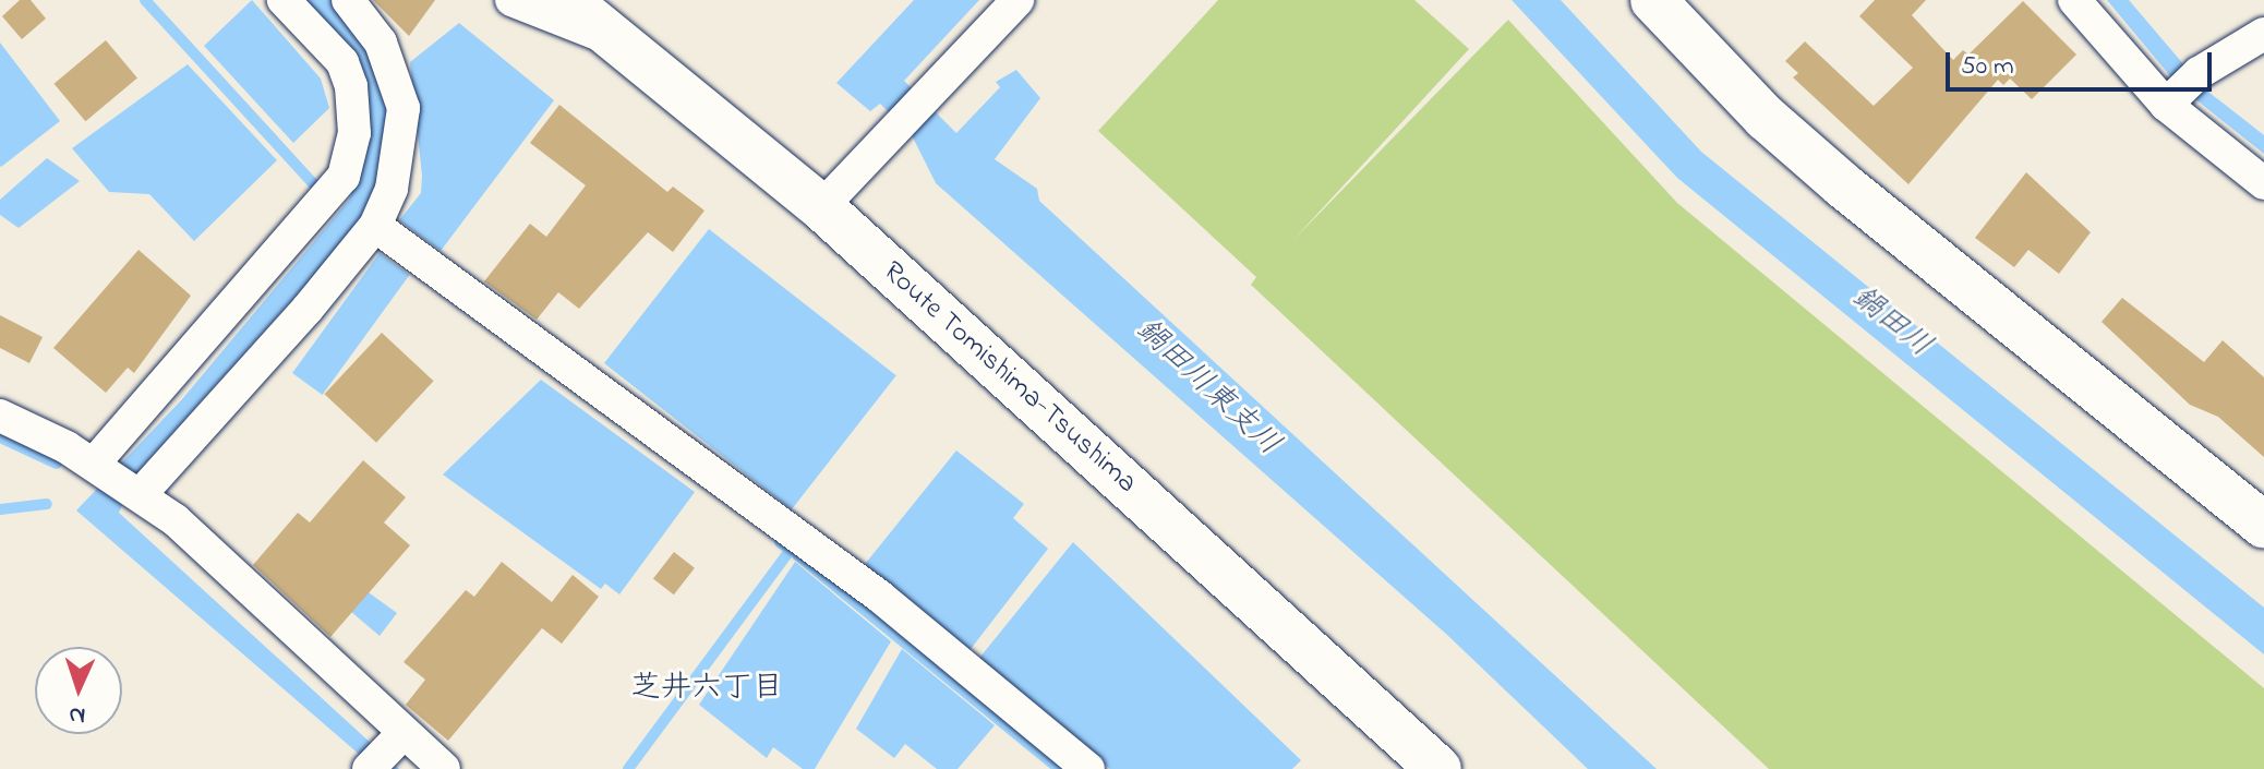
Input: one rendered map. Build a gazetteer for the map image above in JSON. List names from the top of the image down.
{
  "streets": {
    "main road": ["Route Tomishima-Tsushima"]
  },
  "districts": ["芝井六丁目"],
  "water": ["鍋田川", "鍋田川東支川"],
  "scale_bar": "50 m",
  "north": "bottom"
}
